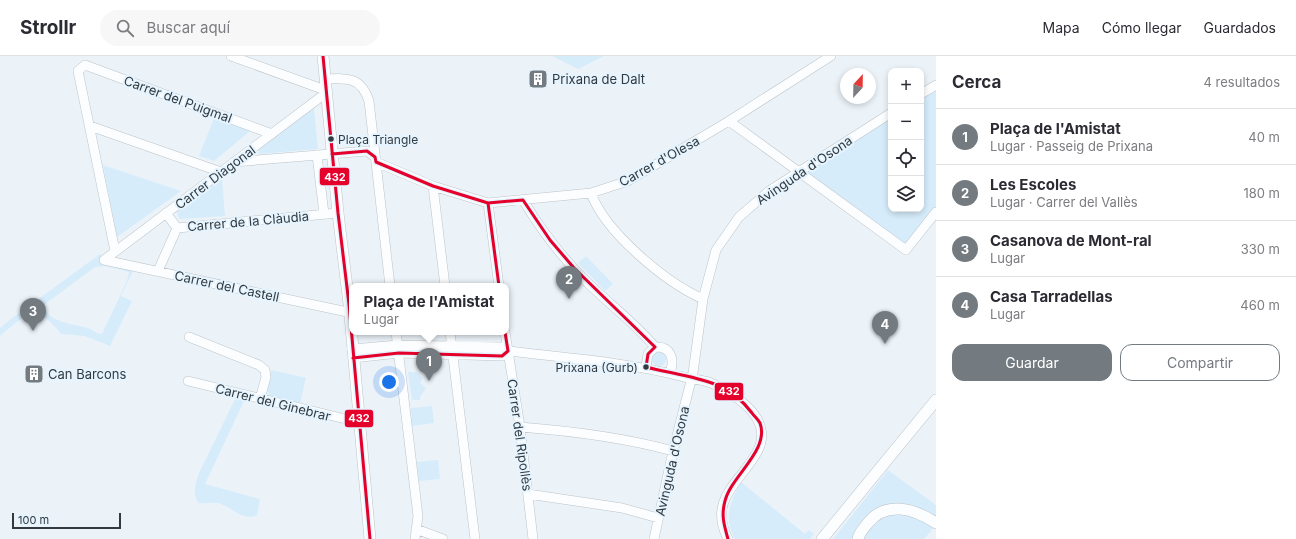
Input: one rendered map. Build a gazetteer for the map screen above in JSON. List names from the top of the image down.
{
  "streets": {
    "street": [
      "Carrer del Puigmal",
      "Carrer d'Olesa",
      "Avinguda d'Osona",
      "Carrer Diagonal",
      "Carrer de la Clàudia",
      "Carrer del Castell",
      "Carrer del Ginebrar",
      "Carrer del Ripollès"
    ]
  },
  "crossings": [
    ["Carrer del Puigmal", "Carrer Diagonal"],
    ["Carrer d'Olesa", "Carrer Diagonal"],
    ["Carrer Diagonal", "Carrer de la Clàudia"],
    ["Carrer Diagonal", "Carrer del Castell"]
  ],
  "places": {
    "building": ["Prixana de Dalt", "Can Barcons"],
    "other": ["Plaça Triangle", "Prixana (Gurb)"]
  },
  "lines": ["transit line 432"],
  "scale_bar": "100 m",
  "north": "top",
  "page": {
    "header": "Strollr",
    "search": "Buscar aquí",
    "nav": ["Mapa", "Cómo llegar", "Guardados"],
    "heading": ["Cerca", "4 resultados"],
    "map_buttons": ["+", "−"],
    "list": [
      {
        "mark": "1",
        "name": "Plaça de l'Amistat",
        "note": "Lugar · Passeig de Prixana",
        "value": "40 m"
      },
      {
        "mark": "2",
        "name": "Les Escoles",
        "note": "Lugar · Carrer del Vallès",
        "value": "180 m"
      },
      {
        "mark": "3",
        "name": "Casanova de Mont-ral",
        "note": "Lugar",
        "value": "330 m"
      },
      {
        "mark": "4",
        "name": "Casa Tarradellas",
        "note": "Lugar",
        "value": "460 m"
      }
    ],
    "pins": [
      "2",
      "3",
      "4",
      "1"
    ],
    "popup": ["Plaça de l'Amistat", "Lugar"],
    "buttons": ["Guardar", "Compartir"],
    "scale": "100 m"
  }
}
